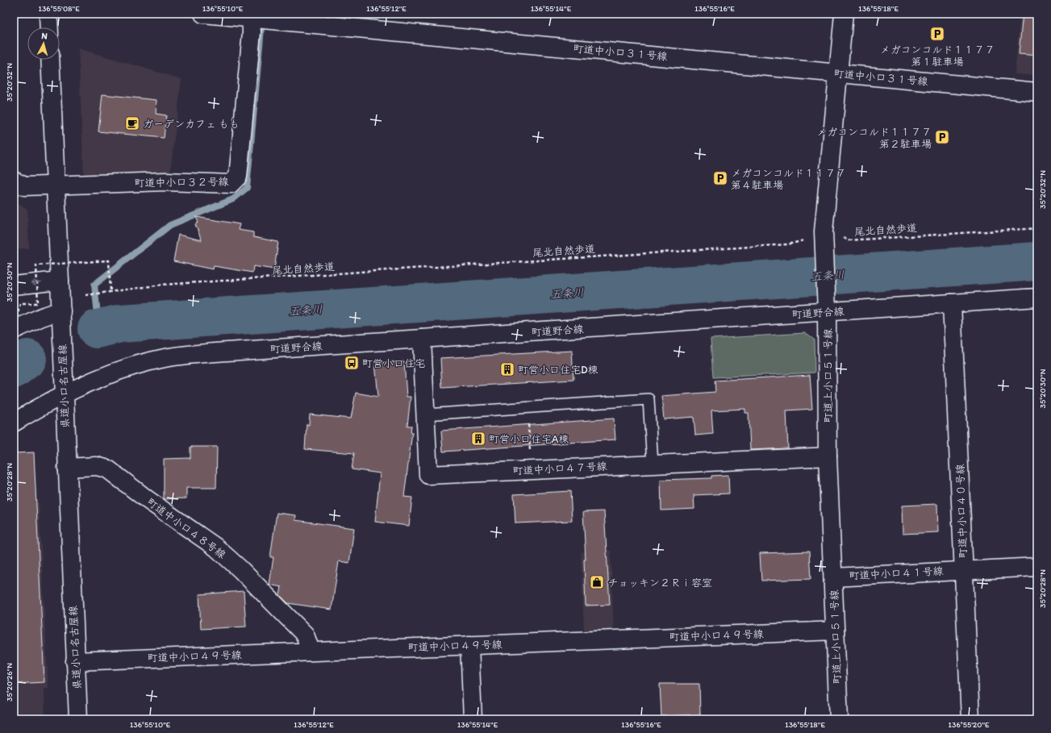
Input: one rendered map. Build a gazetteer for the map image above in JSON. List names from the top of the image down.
{
  "streets": {
    "street": [
      "町道中小口３１号線",
      "町道中小口３２号線",
      "町道野合線",
      "町道上小口５１号線",
      "県道小口名古屋線",
      "町道中小口４７号線",
      "町道中小口４０号線",
      "町道中小口４８号線",
      "町道中小口４１号線",
      "町道中小口４９号線"
    ],
    "path": ["尾北自然歩道"]
  },
  "crossings": [
    ["町道中小口３１号線", "町道中小口３２号線"],
    ["町道中小口３１号線", "町道上小口５１号線"],
    ["町道中小口３２号線", "県道小口名古屋線"],
    ["尾北自然歩道", "町道上小口５１号線"],
    ["町道野合線", "町道上小口５１号線"],
    ["町道野合線", "県道小口名古屋線"],
    ["町道野合線", "町道中小口４７号線"],
    ["町道野合線", "町道中小口４０号線"],
    ["町道上小口５１号線", "町道中小口４７号線"],
    ["町道上小口５１号線", "町道中小口４１号線"],
    ["町道上小口５１号線", "町道中小口４９号線"],
    ["県道小口名古屋線", "町道中小口４８号線"],
    ["県道小口名古屋線", "町道中小口４９号線"],
    ["町道中小口４０号線", "町道中小口４１号線"],
    ["町道中小口４８号線", "町道中小口４９号線"]
  ],
  "water": ["五条川"],
  "places": {
    "parking": ["メガコンコルド１１７７ 第１駐車場", "メガコンコルド１１７７ 第２駐車場", "メガコンコルド１１７７ 第４駐車場"],
    "cafe": ["ガーデンカフェ もも"],
    "bus stop": ["町営小口住宅"],
    "building": ["町営小口住宅D棟", "町営小口住宅A棟"],
    "shop": ["チョッキン２Ｒｉ容室"]
  },
  "north": "top",
  "coordinates": [
    "136°55'08\"E",
    "136°55'10\"E",
    "136°55'12\"E",
    "136°55'14\"E",
    "136°55'16\"E",
    "136°55'18\"E",
    "35°20'32\"N",
    "35°20'30\"N",
    "35°20'28\"N",
    "35°20'26\"N",
    "136°55'20\"E"
  ]
}
